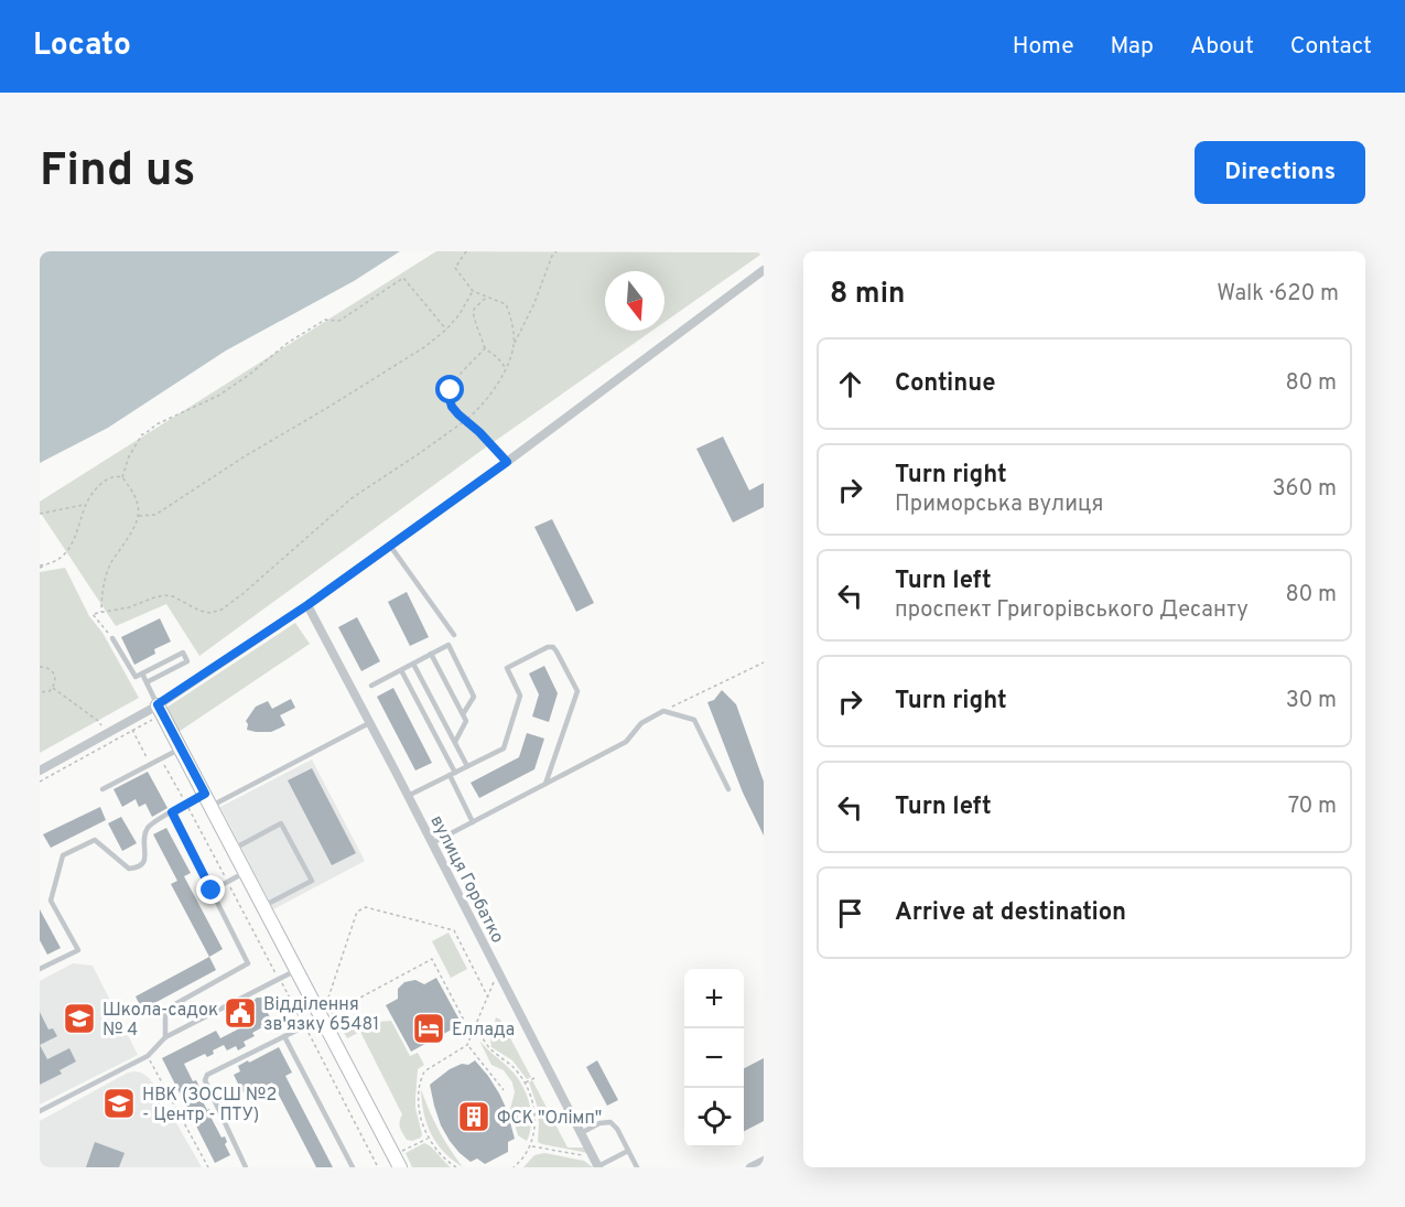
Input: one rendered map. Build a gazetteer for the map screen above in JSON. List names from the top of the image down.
{
  "streets": {
    "street": ["вулиця Горбатко"]
  },
  "places": {
    "public building": ["Відділення зв'язку 65481"],
    "school or university": ["Школа-садок № 4", "НВК (ЗОСШ №2 - Центр - ПТУ)"],
    "hotel": ["Еллада"],
    "building": ["ФСК \"Олімп\""]
  },
  "north": "bottom",
  "page": {
    "header": "Locato",
    "nav": [
      "Home",
      "Map",
      "About",
      "Contact"
    ],
    "buttons": "Directions",
    "title": "Find us",
    "heading": ["8 min", "Walk · 620 m"],
    "list": [
      ["Continue", "80 m"],
      ["Turn right", "Приморська вулиця", "360 m"],
      ["Turn left", "проспект Григорівського Десанту", "80 m"],
      ["Turn right", "30 m"],
      ["Turn left", "70 m"],
      "Arrive at destination"
    ],
    "map_buttons": ["+", "−"]
  }
}
